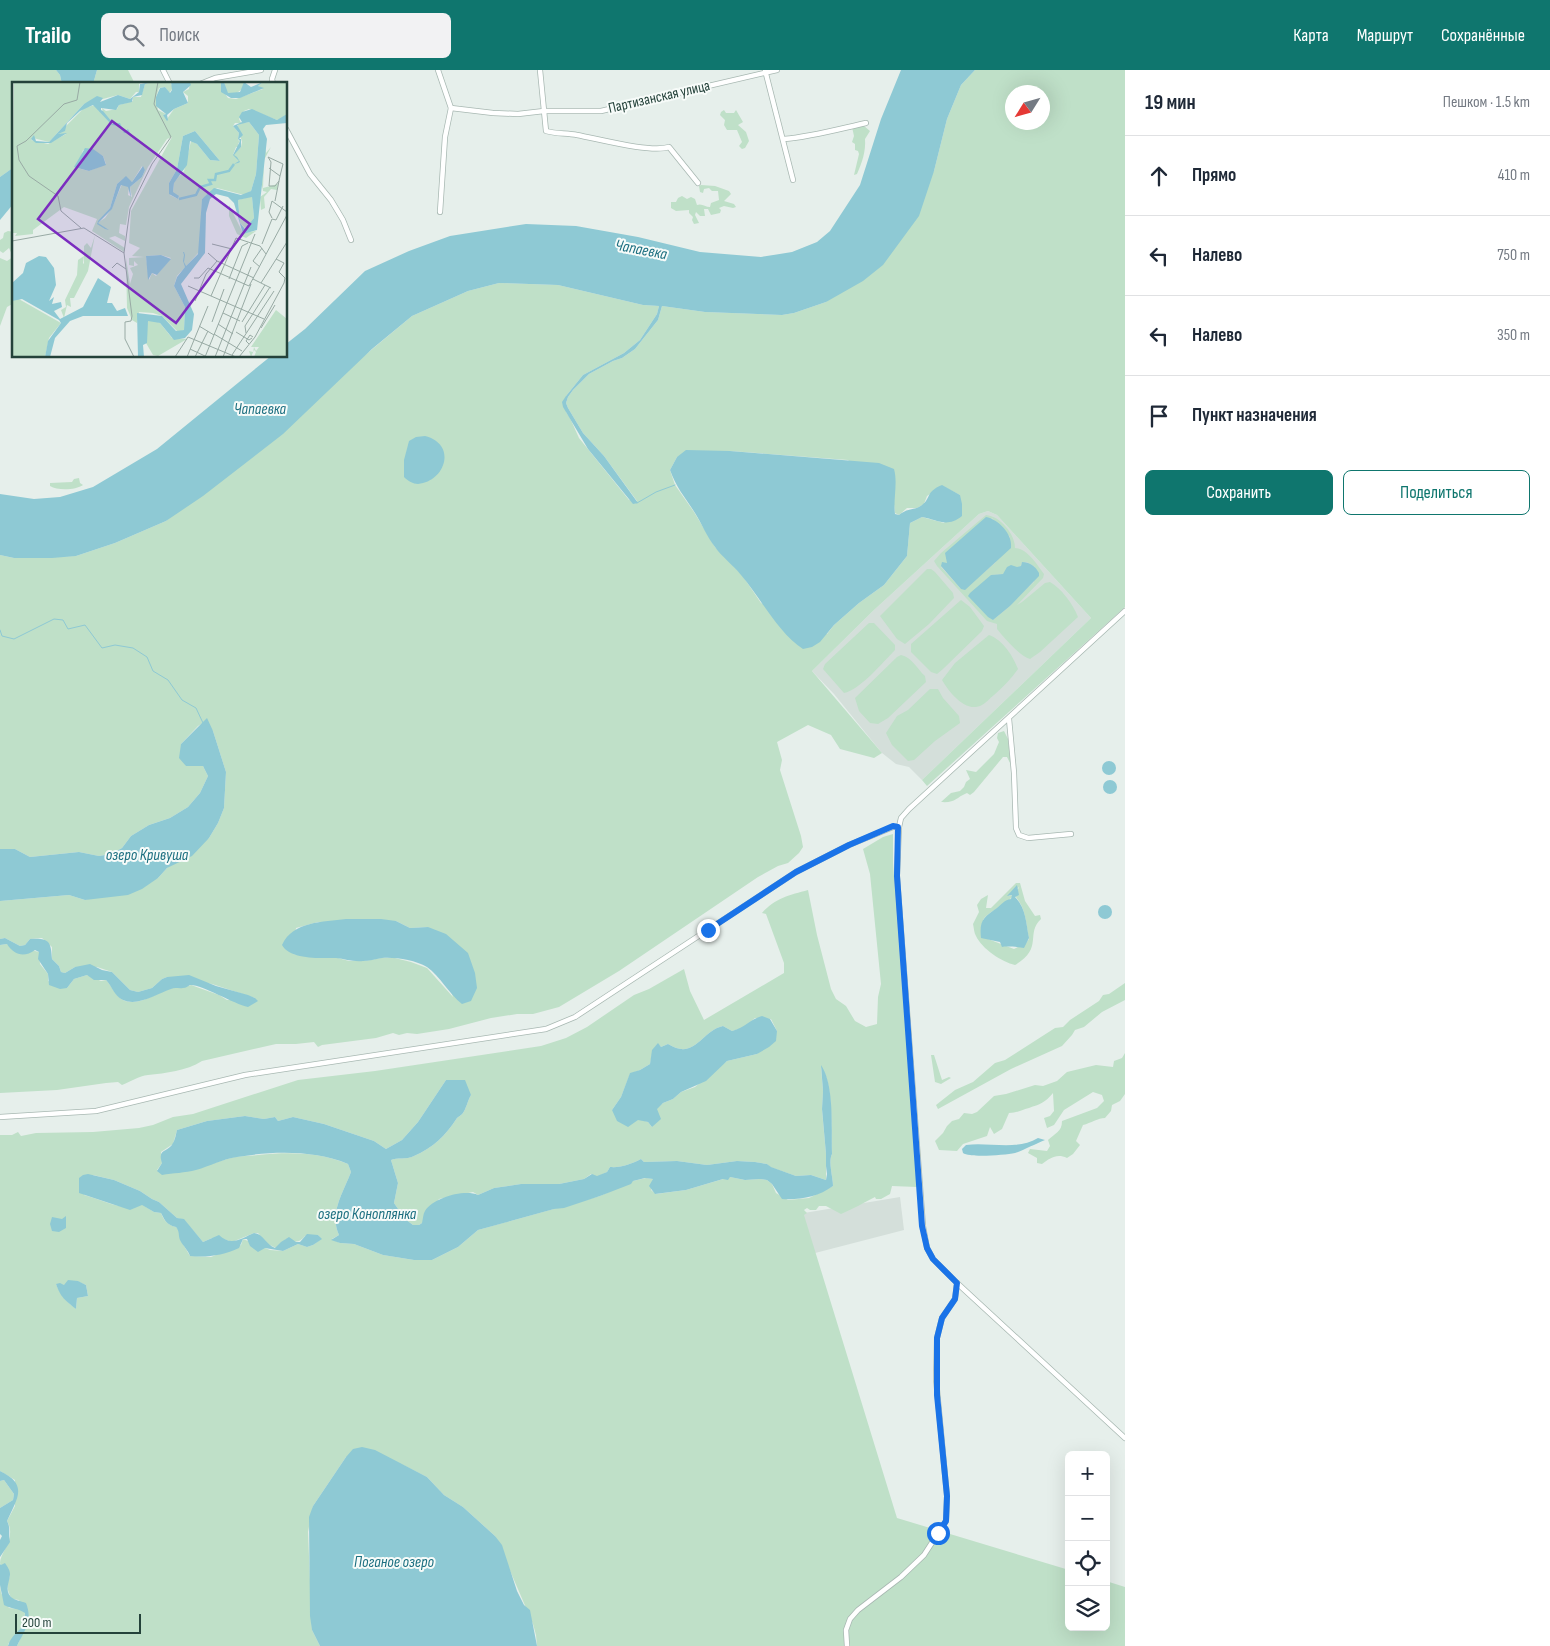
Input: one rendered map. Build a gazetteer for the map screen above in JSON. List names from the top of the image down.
{
  "streets": {
    "street": ["Партизанская улица"]
  },
  "water": [
    "Чапаевка",
    "озеро Кривуша",
    "озеро Коноплянка",
    "Поганое озеро"
  ],
  "scale_bar": "200 m",
  "north": "bottom left",
  "page": {
    "header": "Trailo",
    "search": "Поиск",
    "nav": ["Карта", "Маршрут", "Сохранённые"],
    "heading": ["19 мин", "Пешком · 1.5 km"],
    "list": [
      ["Прямо", "410 m"],
      ["Налево", "750 m"],
      ["Налево", "350 m"],
      "Пункт назначения"
    ],
    "buttons": ["Сохранить", "Поделиться"],
    "map_buttons": ["+", "−"],
    "scale": "200 m"
  }
}
